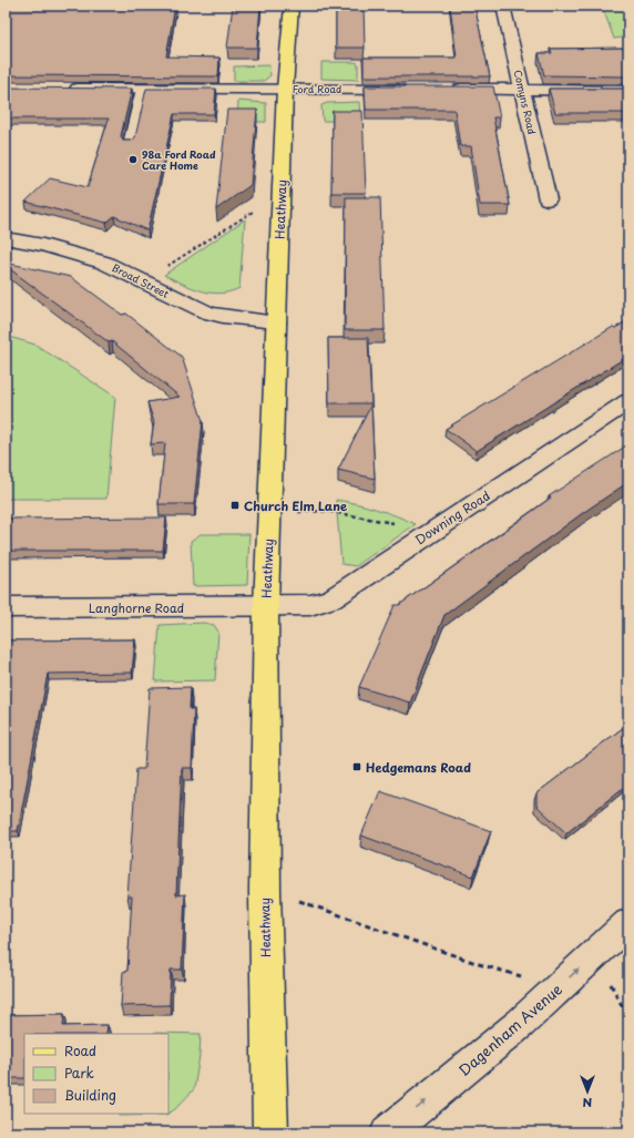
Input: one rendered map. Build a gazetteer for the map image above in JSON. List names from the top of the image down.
{
  "streets": {
    "main road": ["Heathway"],
    "street": [
      "Ford Road",
      "Comyns Road",
      "Broad Street",
      "Downing Road",
      "Langhorne Road",
      "Dagenham Avenue"
    ]
  },
  "crossings": [
    ["Ford Road", "Heathway"],
    ["Heathway", "Broad Street"],
    ["Heathway", "Downing Road"],
    ["Heathway", "Langhorne Road"],
    ["Downing Road", "Langhorne Road"]
  ],
  "one_way": ["Dagenham Avenue"],
  "places": {
    "other": ["98a Ford Road Care Home"],
    "transit": ["Church Elm Lane", "Hedgemans Road"]
  },
  "legend": ["Road", "Park", "Building"],
  "north": "bottom"
}
